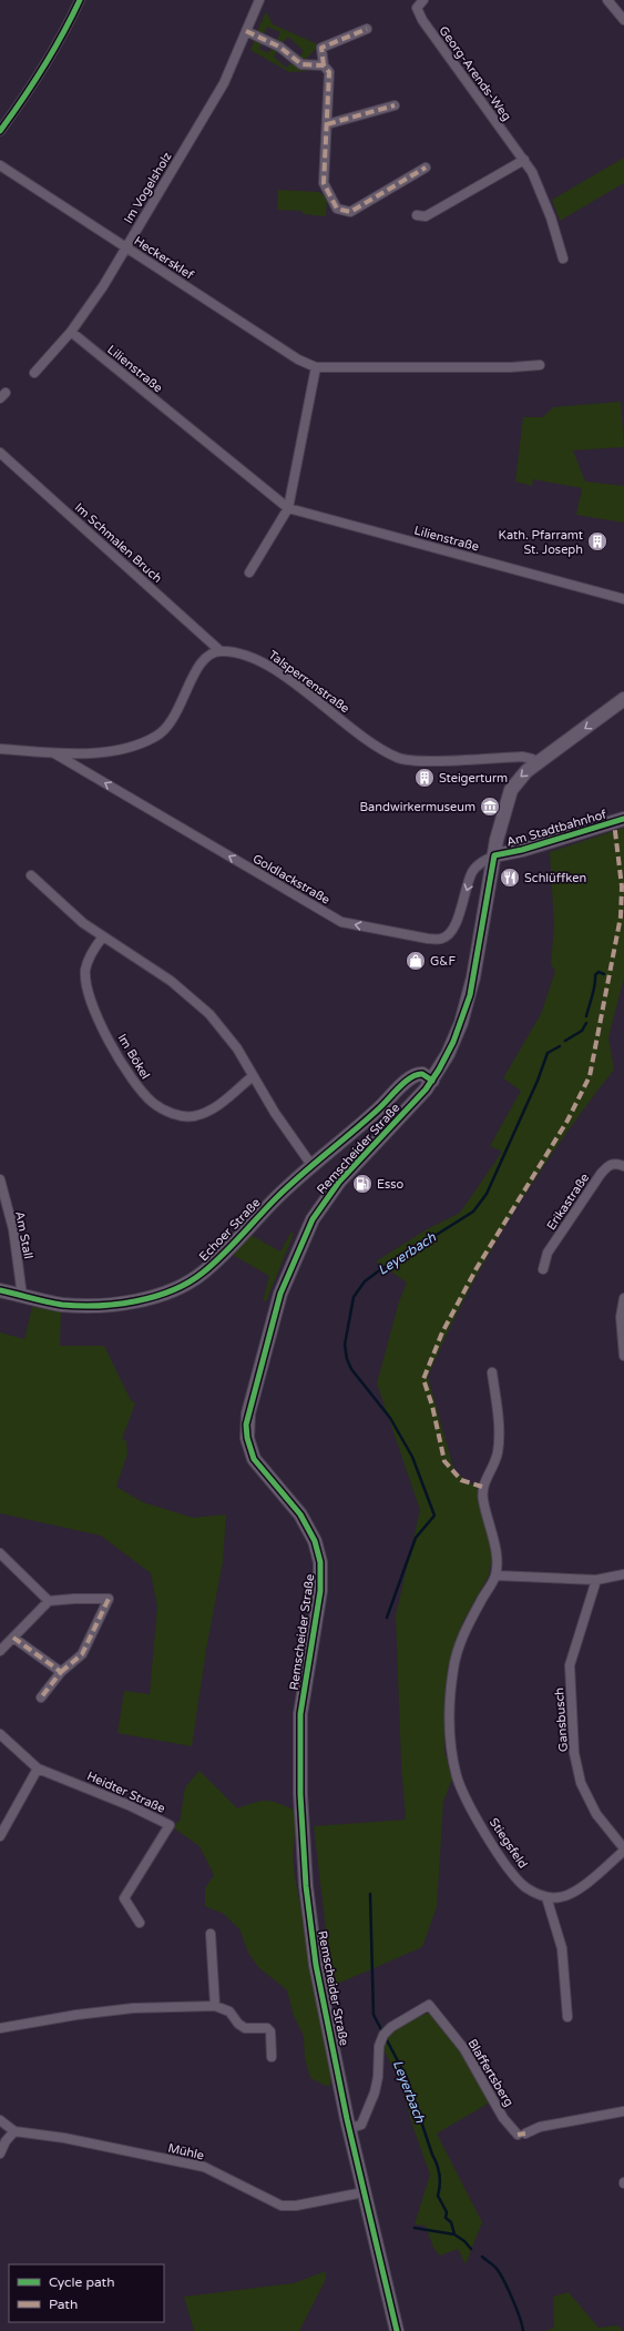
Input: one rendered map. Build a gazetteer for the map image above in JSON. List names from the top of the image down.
{
  "streets": {
    "main road": ["Am Stadtbahnhof", "Remscheider Straße", "Echoer Straße"],
    "street": [
      "Georg-Arends-Weg",
      "Im Vogelsholz",
      "Heckersklef",
      "Lilienstraße",
      "Im Schmalen Bruch",
      "Talsperrenstraße",
      "Goldlackstraße",
      "Im Bökel",
      "Erikastraße",
      "Am Stall",
      "Gansbusch",
      "Heidter Straße",
      "Stiegsfeld",
      "Blaffertsberg",
      "Mühle"
    ]
  },
  "crossings": [
    ["Im Vogelsholz", "Heckersklef"],
    ["Im Vogelsholz", "Lilienstraße"],
    ["Im Schmalen Bruch", "Talsperrenstraße"],
    ["Talsperrenstraße", "Remscheider Straße"],
    ["Am Stadtbahnhof", "Goldlackstraße"],
    ["Am Stadtbahnhof", "Remscheider Straße"],
    ["Goldlackstraße", "Remscheider Straße"],
    ["Remscheider Straße", "Echoer Straße"],
    ["Remscheider Straße", "Blaffertsberg"],
    ["Remscheider Straße", "Mühle"],
    ["Echoer Straße", "Am Stall"]
  ],
  "one_way": ["Goldlackstraße"],
  "water": ["Leyerbach"],
  "places": {
    "building": ["Kath. Pfarramt St. Joseph", "Steigerturm"],
    "museum": ["Bandwirkermuseum"],
    "restaurant": ["Schlüffken"],
    "shop": ["G&F"],
    "fuel station": ["Esso"]
  },
  "legend": ["Cycle path", "Path"]
}
